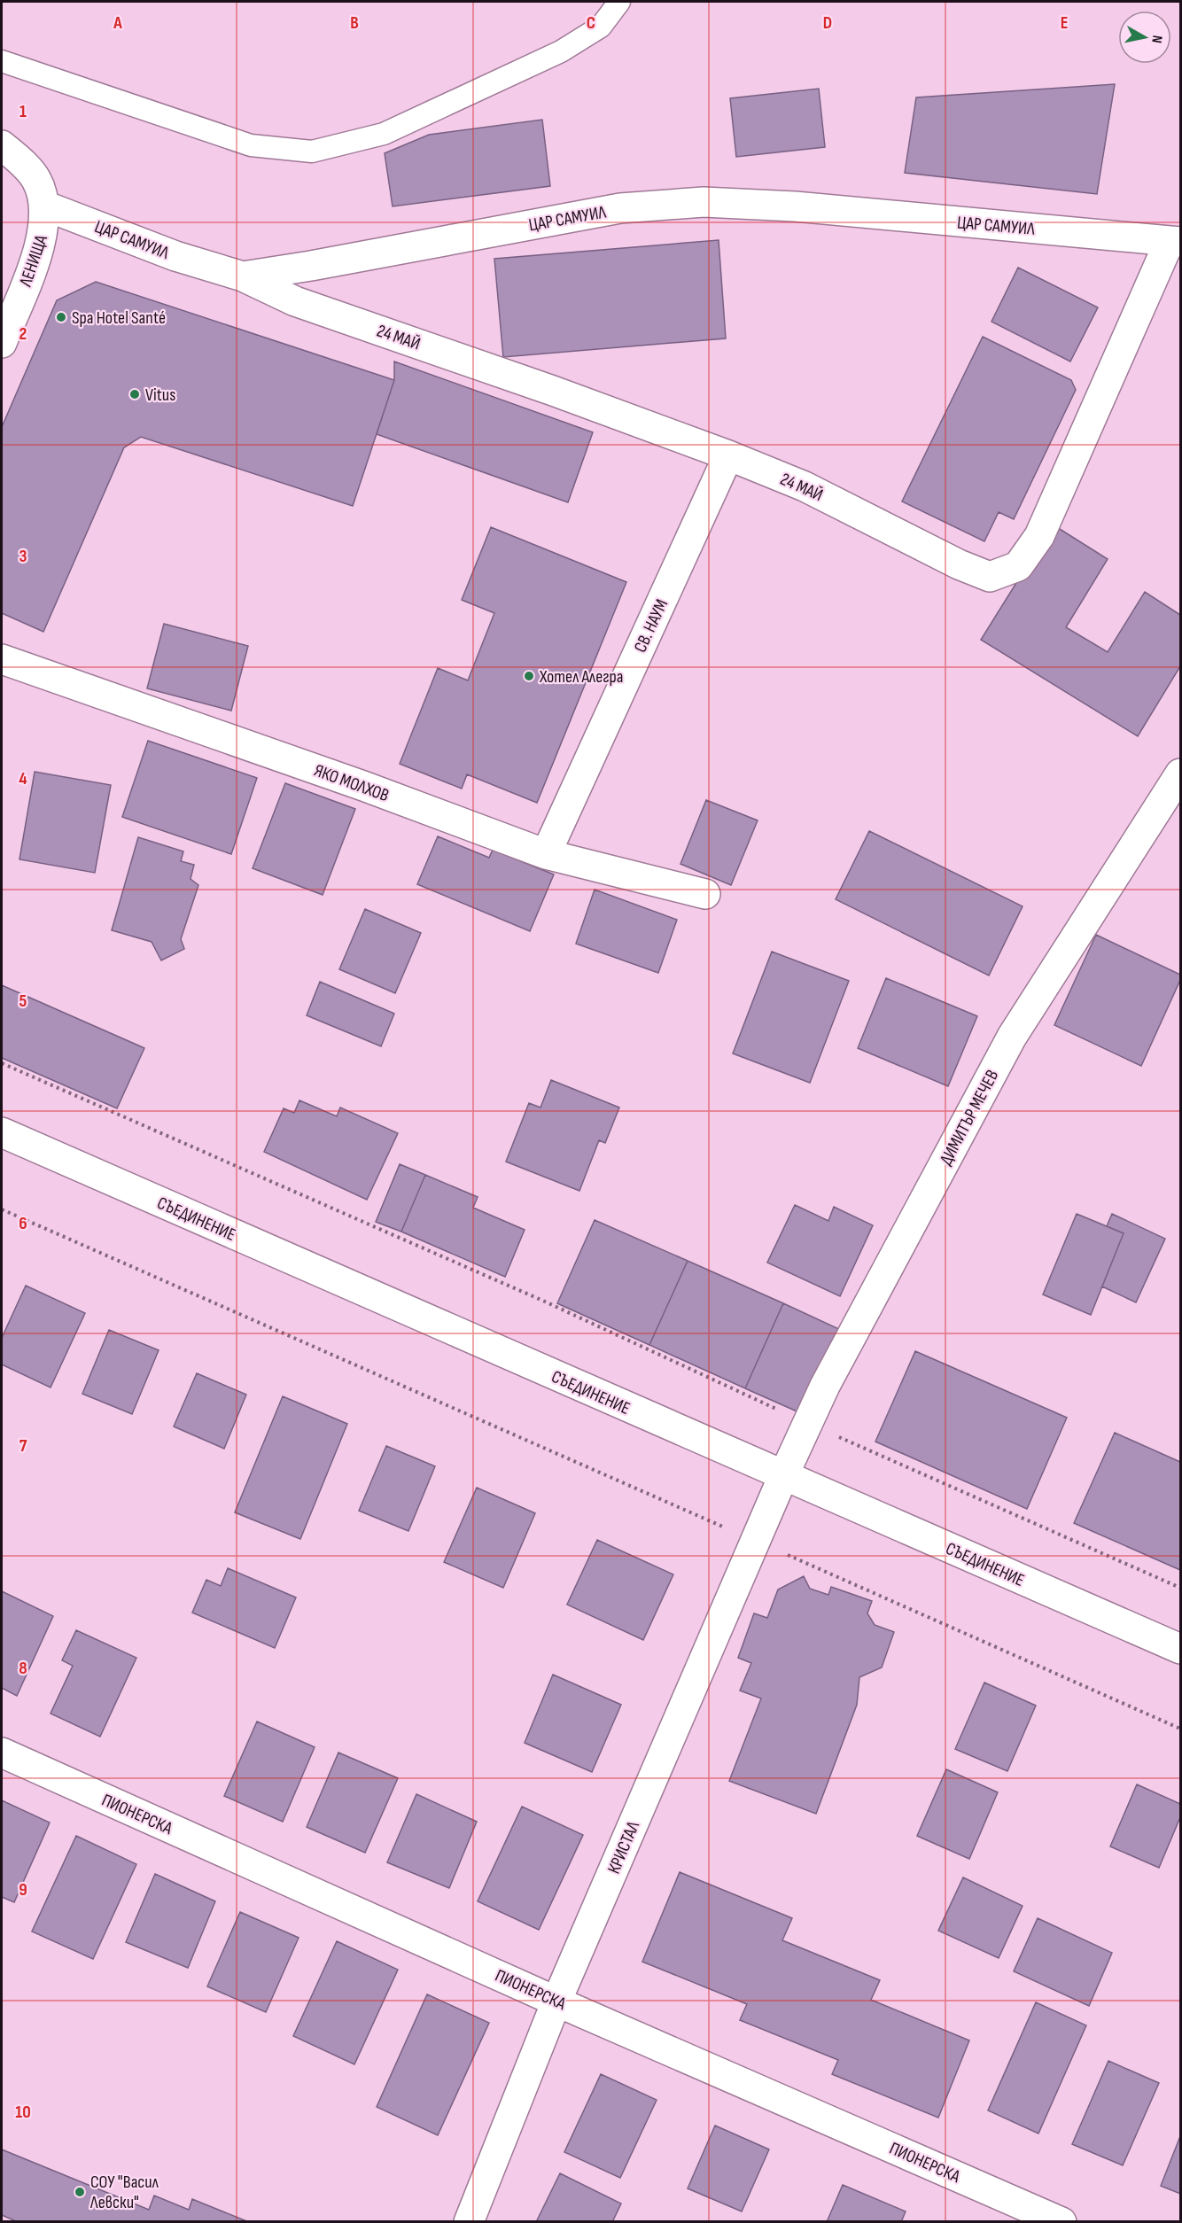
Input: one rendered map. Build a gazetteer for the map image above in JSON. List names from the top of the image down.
{
  "streets": {
    "street": [
      "ЦАР САМУИЛ",
      "ЛЕНИЩА",
      "24 МАЙ",
      "СВ. НАУМ",
      "ЯКО МОЛХОВ",
      "ДИМИТЪР МЕЧЕВ",
      "СЪЕДИНЕНИЕ",
      "ПИОНЕРСКА",
      "КРИСТАЛ"
    ]
  },
  "crossings": [
    ["ЦАР САМУИЛ", "ЛЕНИЩА"],
    ["ЦАР САМУИЛ", "24 МАЙ"],
    ["24 МАЙ", "СВ. НАУМ"],
    ["СВ. НАУМ", "ЯКО МОЛХОВ"],
    ["ДИМИТЪР МЕЧЕВ", "СЪЕДИНЕНИЕ"],
    ["ДИМИТЪР МЕЧЕВ", "КРИСТАЛ"],
    ["СЪЕДИНЕНИЕ", "КРИСТАЛ"],
    ["ПИОНЕРСКА", "КРИСТАЛ"]
  ],
  "places": [
    "Spa Hotel Santé",
    "Vitus",
    "Хотел Алегра",
    "СОУ \"Васил Левски\""
  ],
  "north": "right",
  "grid": {
    "columns": [
      "A",
      "B",
      "C",
      "D",
      "E"
    ],
    "rows": [
      "1",
      "2",
      "3",
      "4",
      "5",
      "6",
      "7",
      "8",
      "9",
      "10"
    ]
  }
}
